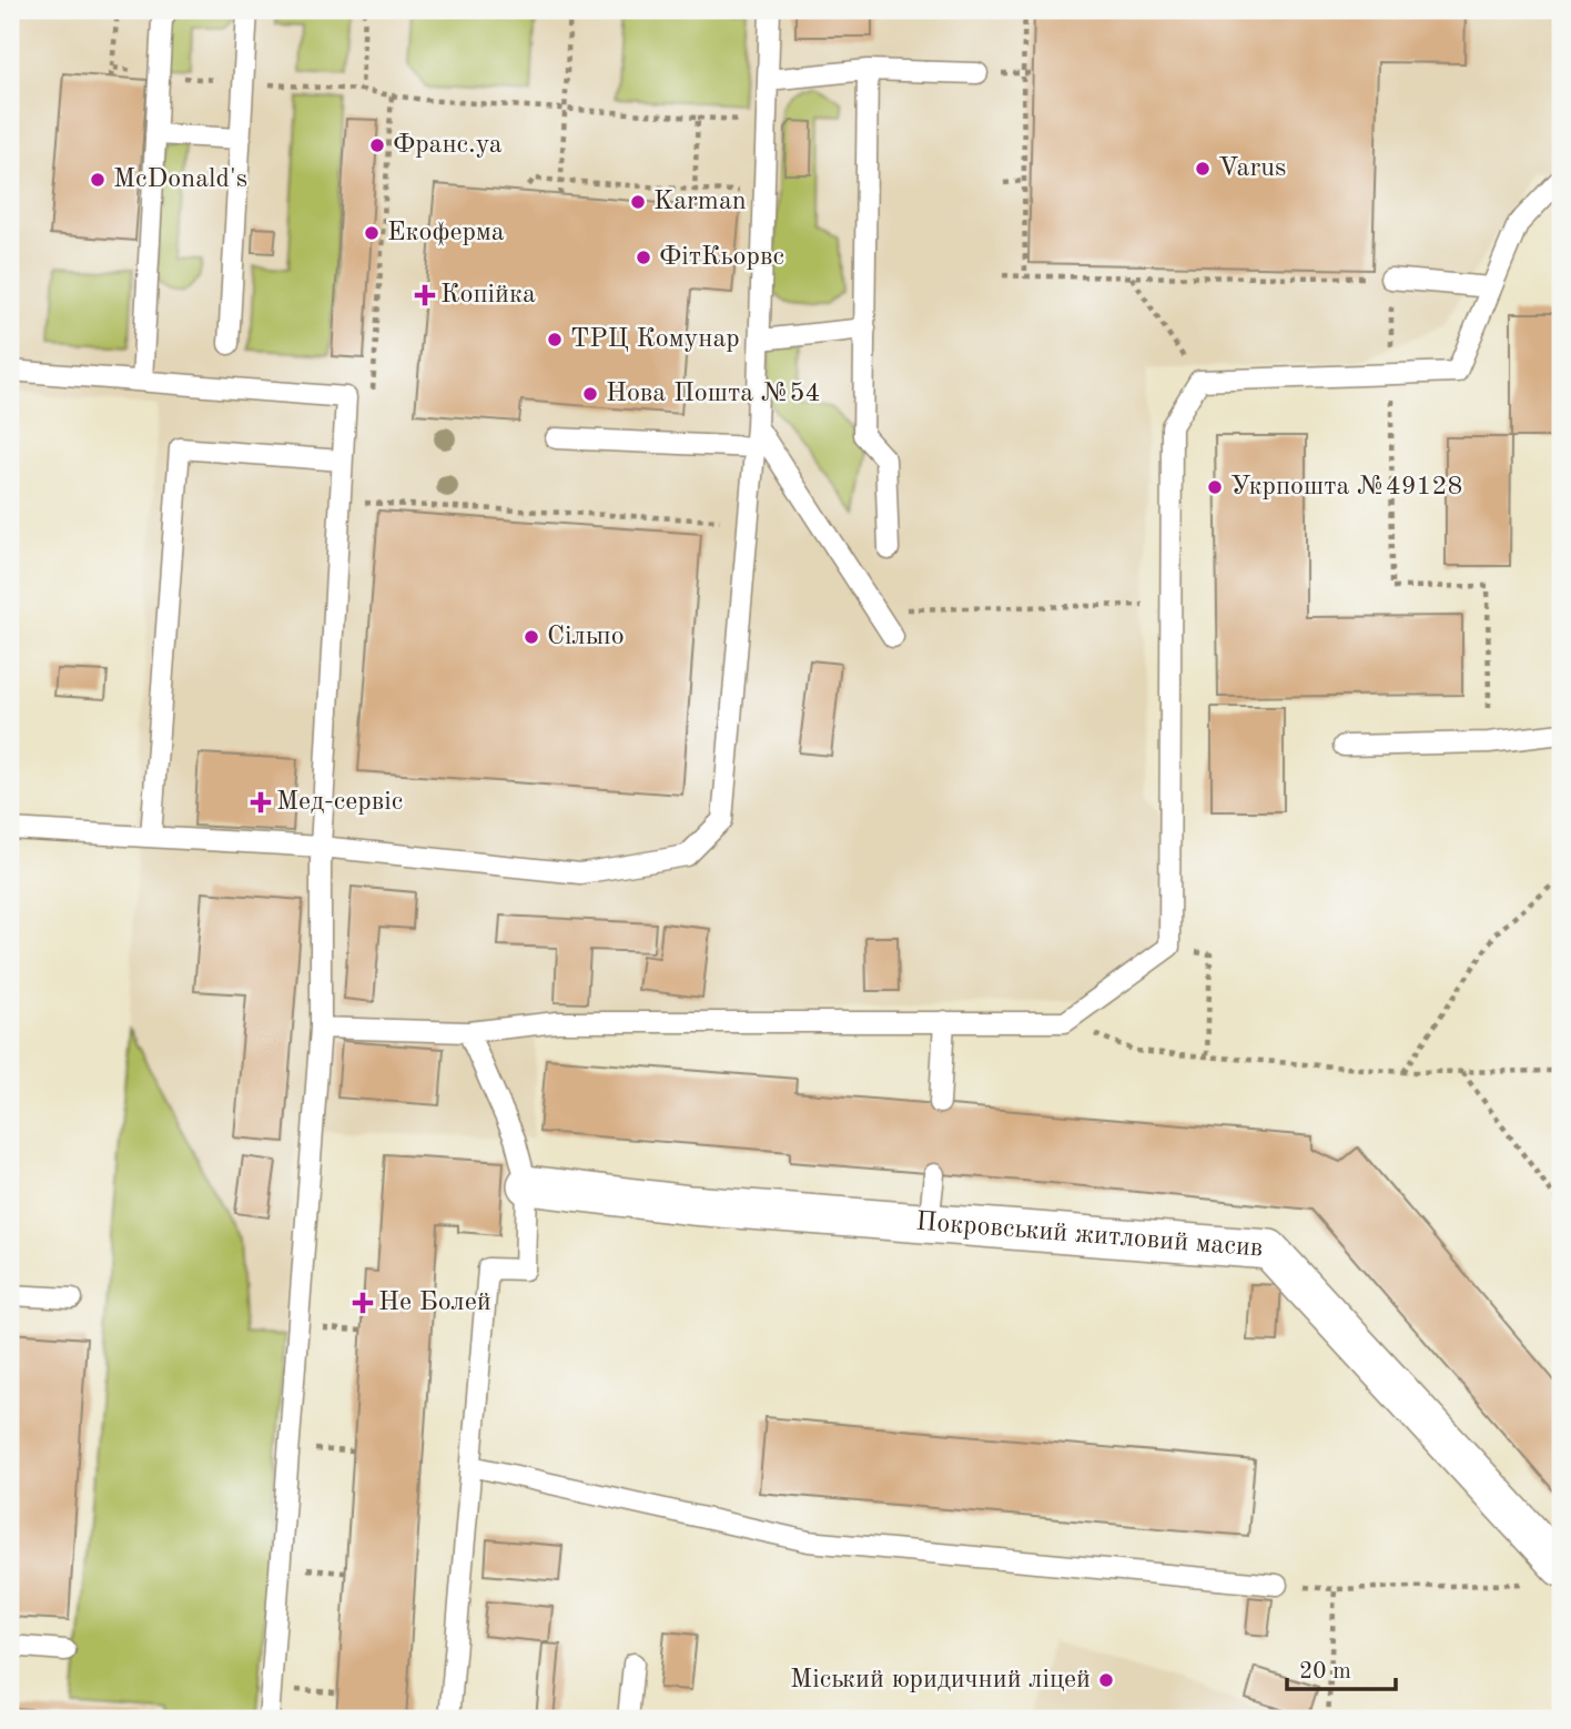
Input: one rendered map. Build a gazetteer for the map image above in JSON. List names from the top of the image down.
{
  "streets": {
    "street": ["Покровський житловий масив"]
  },
  "places": {
    "other": [
      "Франс.уа",
      "Varus",
      "McDonald's",
      "Karman",
      "Екоферма",
      "ФiтКьорвс",
      "ТРЦ Комунар",
      "Нова Пошта №54",
      "Укрпошта №49128",
      "Сільпо",
      "Міський юридичний ліцей"
    ],
    "health": ["Копійка", "Мед-сервіс", "Не Болей"]
  },
  "scale_bar": "20 m"
}
